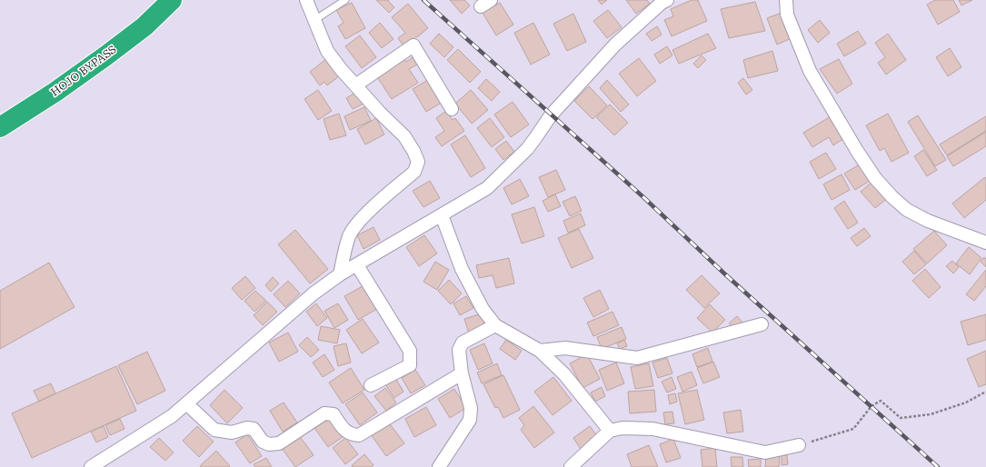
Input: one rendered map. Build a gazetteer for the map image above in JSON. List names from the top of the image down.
{
  "streets": {
    "highway": ["HOJO BYPASS"]
  }
}
